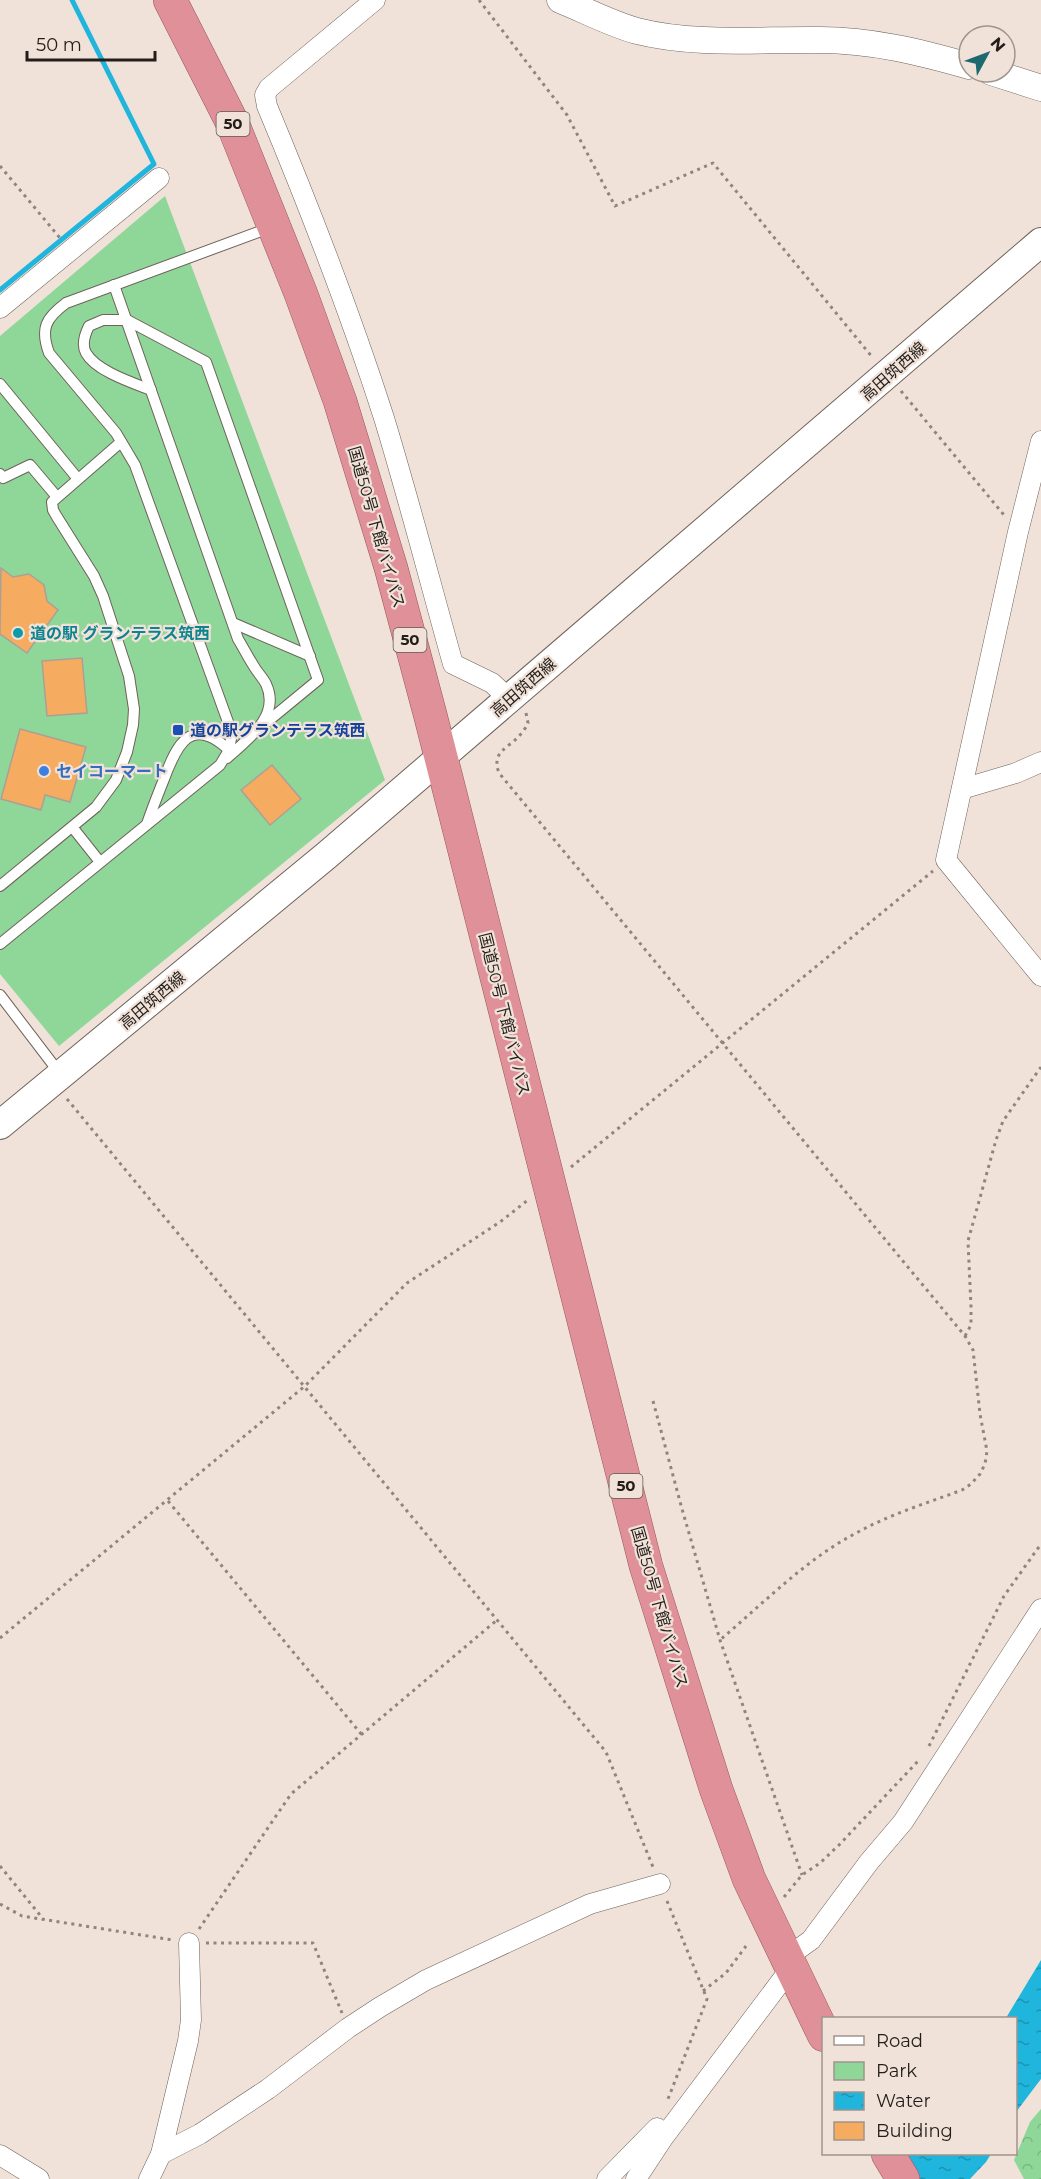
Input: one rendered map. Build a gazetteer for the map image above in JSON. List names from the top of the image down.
{
  "streets": {
    "highway": ["50", "国道50号 下館バイパス"],
    "main road": ["高田筑西線"]
  },
  "crossings": [
    ["高田筑西線", "国道50号 下館バイパス"]
  ],
  "places": {
    "other": ["道の駅 グランテラス筑西", "セイコーマート"],
    "transit": ["道の駅グランテラス筑西"]
  },
  "legend": [
    "Road",
    "Park",
    "Water",
    "Building"
  ],
  "scale_bar": "50 m",
  "north": "top right"
}
